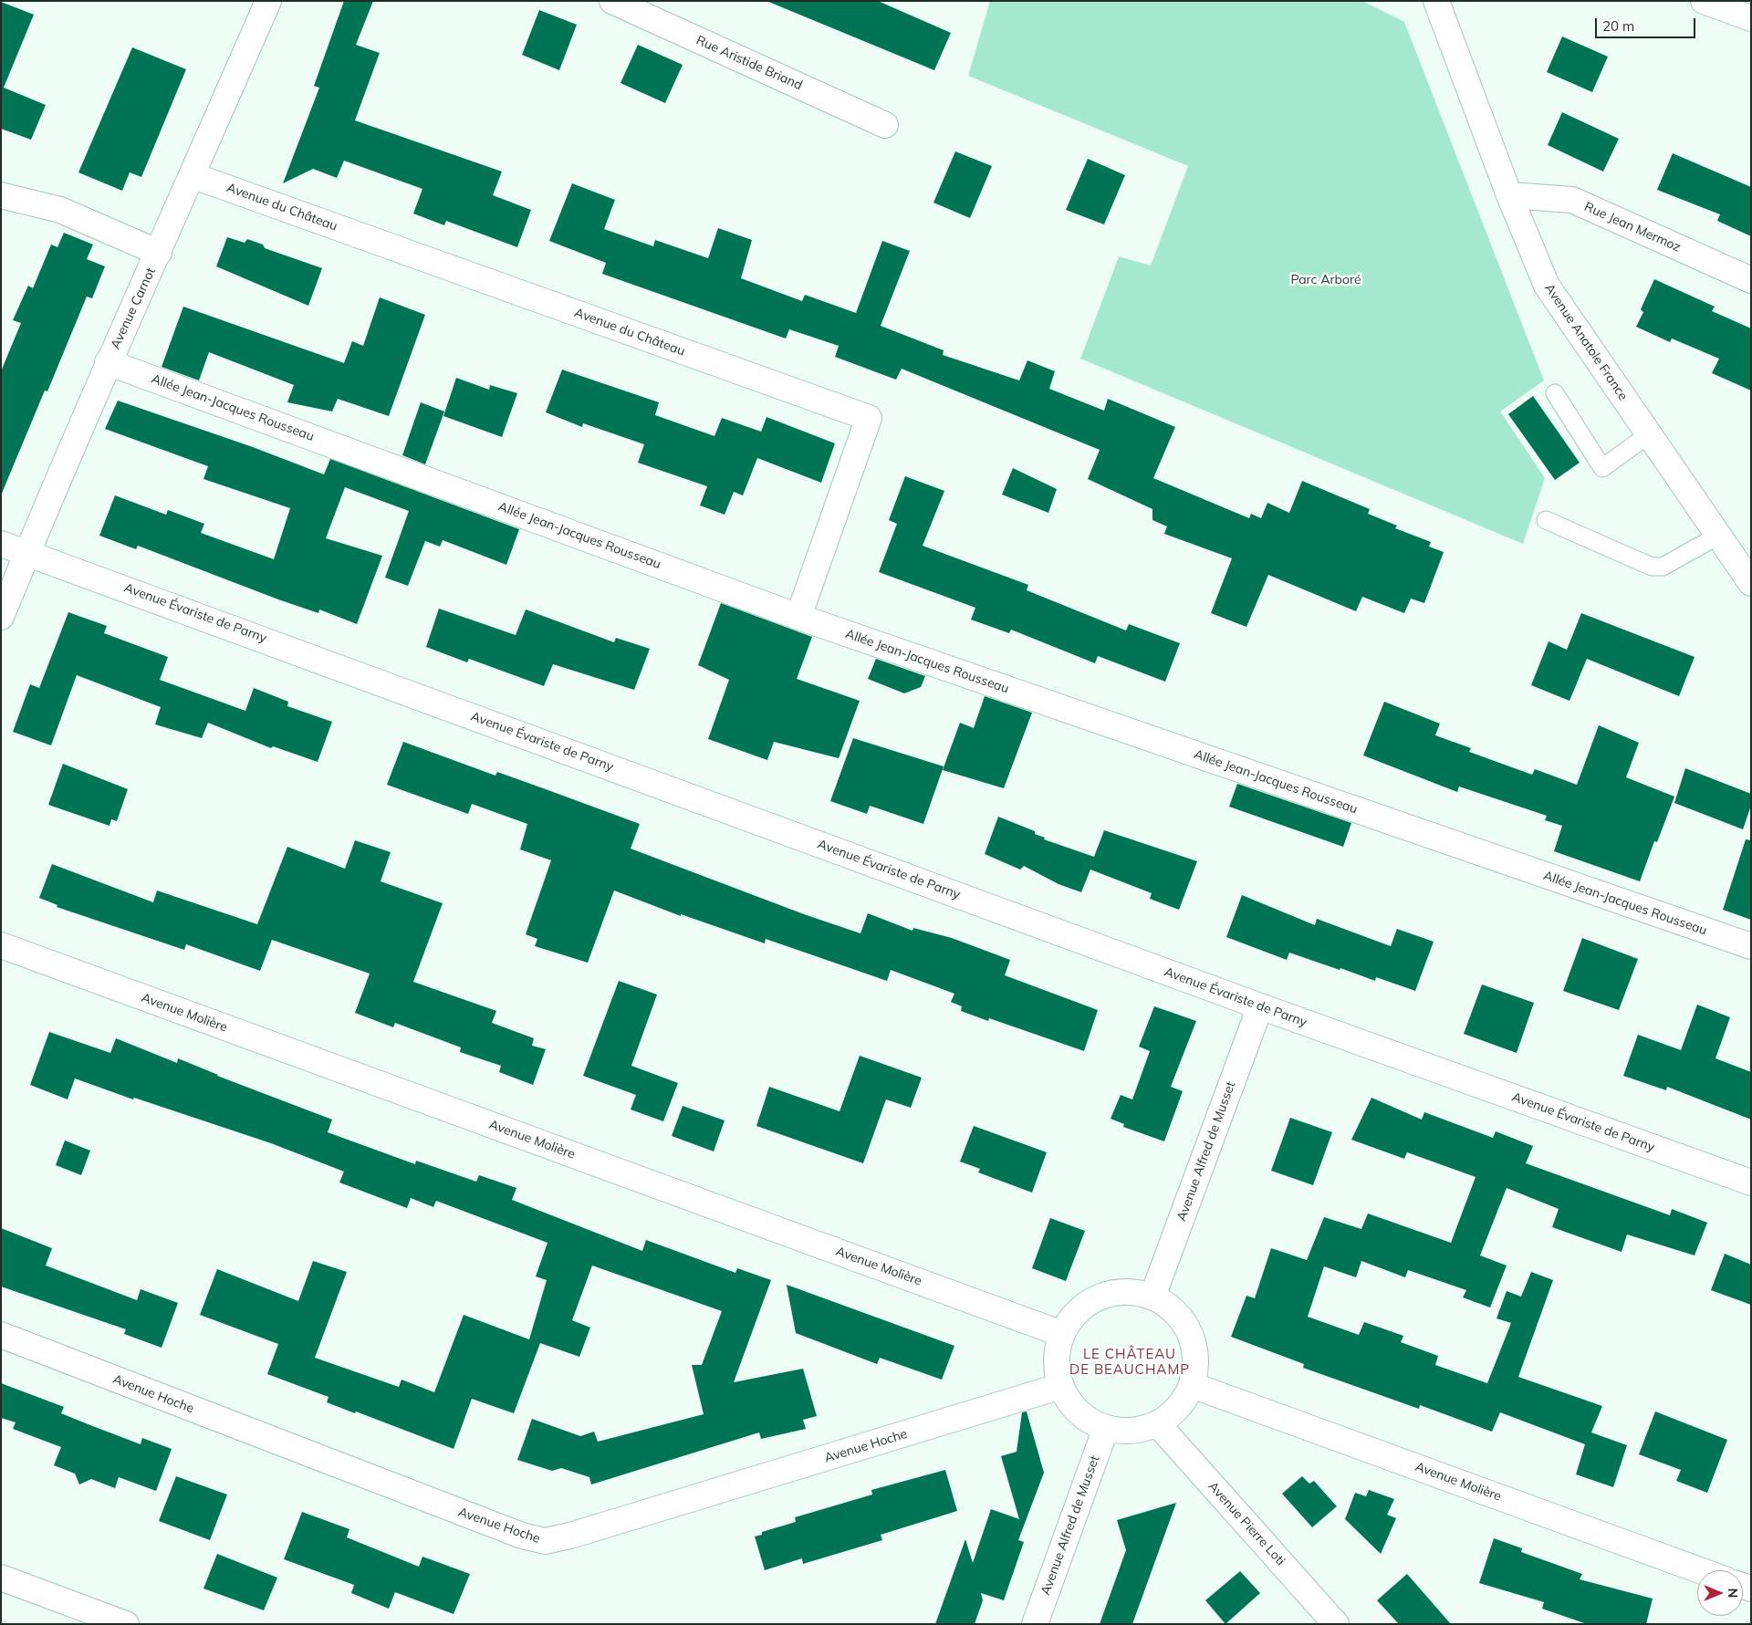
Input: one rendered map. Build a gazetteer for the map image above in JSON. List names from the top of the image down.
{
  "streets": {
    "street": [
      "Rue Aristide Briand",
      "Avenue du Château",
      "Rue Jean Mermoz",
      "Avenue Carnot",
      "Avenue Anatole France",
      "Allée Jean-Jacques Rousseau",
      "Avenue Évariste de Parny",
      "Avenue Molière",
      "Avenue Alfred de Musset",
      "Avenue Hoche",
      "Avenue Pierre Loti"
    ]
  },
  "crossings": [
    ["Avenue du Château", "Avenue Carnot"],
    ["Avenue du Château", "Allée Jean-Jacques Rousseau"],
    ["Rue Jean Mermoz", "Avenue Anatole France"],
    ["Avenue Carnot", "Allée Jean-Jacques Rousseau"],
    ["Avenue Carnot", "Avenue Évariste de Parny"],
    ["Avenue Évariste de Parny", "Avenue Alfred de Musset"],
    ["Avenue Molière", "Avenue Alfred de Musset"],
    ["Avenue Molière", "Avenue Hoche"],
    ["Avenue Molière", "Avenue Pierre Loti"],
    ["Avenue Alfred de Musset", "Avenue Hoche"],
    ["Avenue Alfred de Musset", "Avenue Pierre Loti"],
    ["Avenue Hoche", "Avenue Pierre Loti"]
  ],
  "districts": ["LE CHÂTEAU DE BEAUCHAMP"],
  "parks": ["Parc Arboré"],
  "scale_bar": "20 m",
  "north": "right"
}
